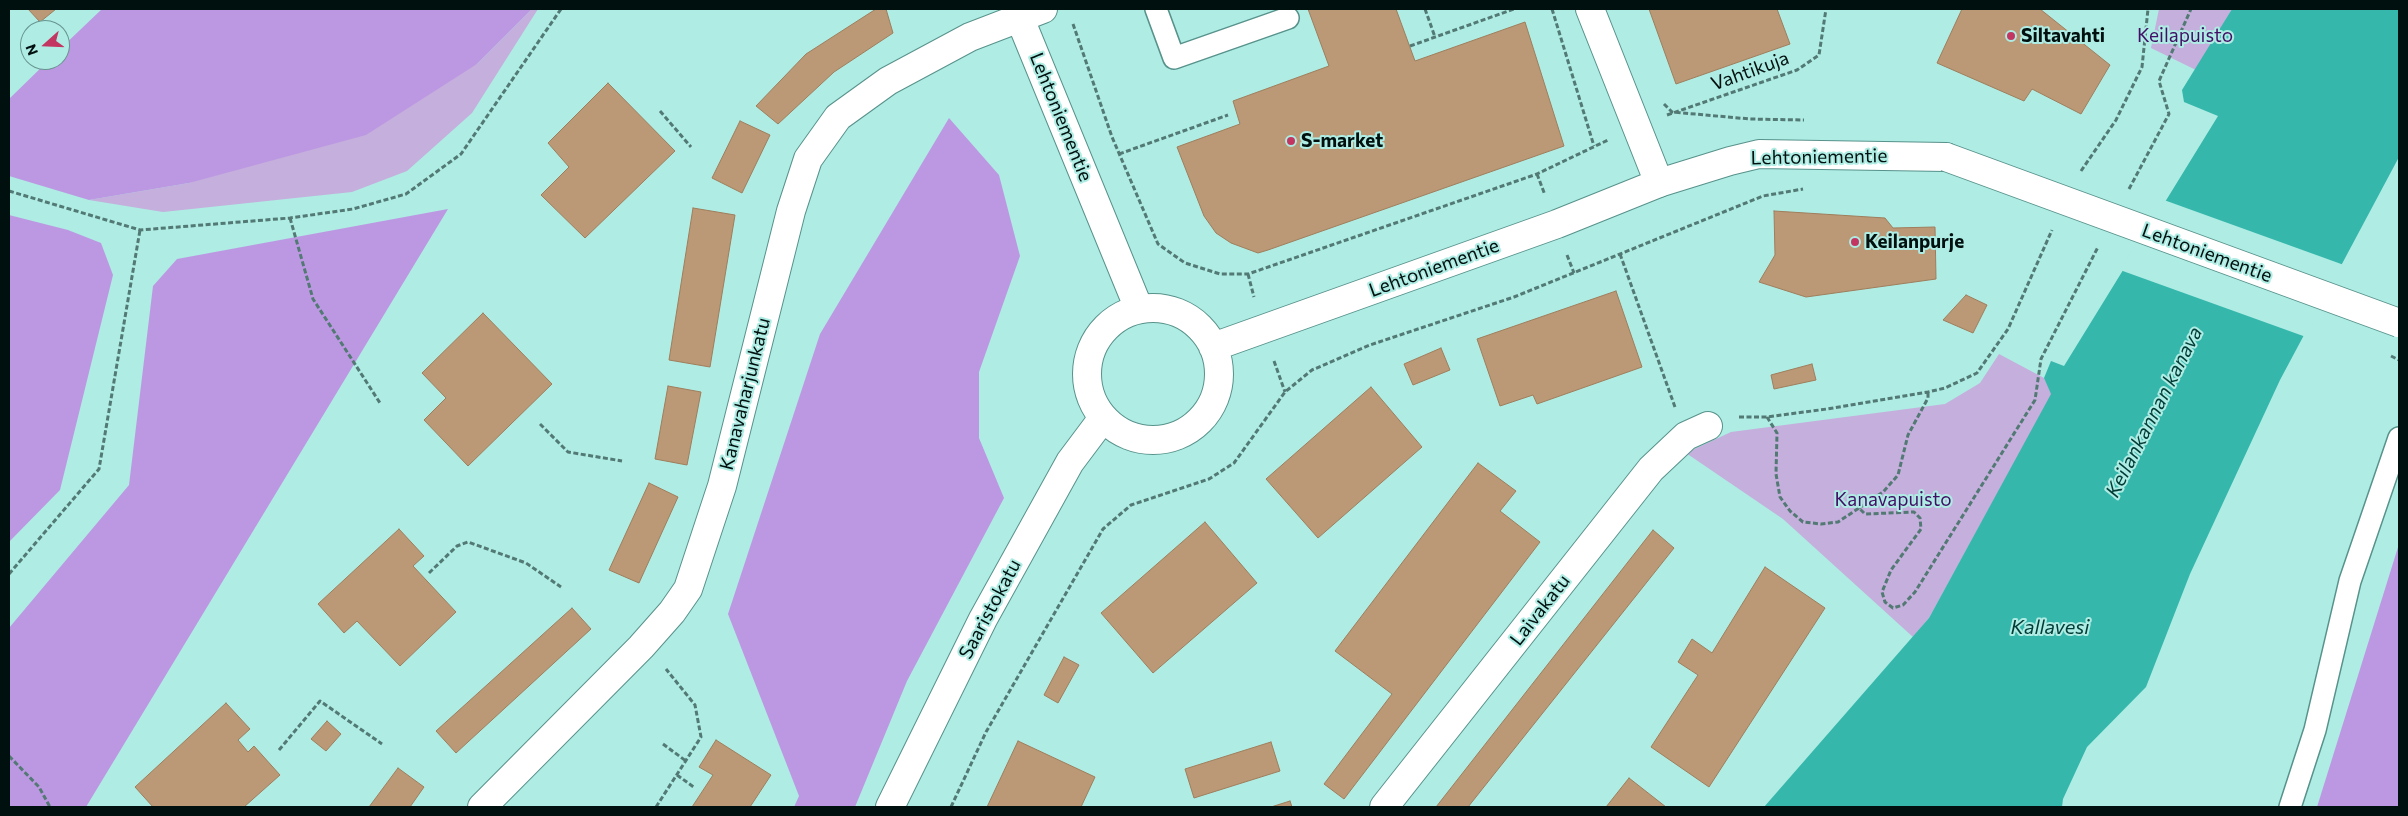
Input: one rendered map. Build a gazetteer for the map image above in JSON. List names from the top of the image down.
{
  "streets": {
    "main road": [
      "Lehtoniementie",
      "Kanavaharjunkatu",
      "Saaristokatu",
      "Laivakatu"
    ],
    "path": ["Vahtikuja"]
  },
  "crossings": [
    ["Lehtoniementie", "Kanavaharjunkatu"],
    ["Lehtoniementie", "Saaristokatu"]
  ],
  "water": ["Keilankannan kanava", "Kallavesi"],
  "parks": ["Keilapuisto", "Kanavapuisto"],
  "places": ["Siltavahti", "S-market", "Keilanpurje"],
  "north": "left"
}
